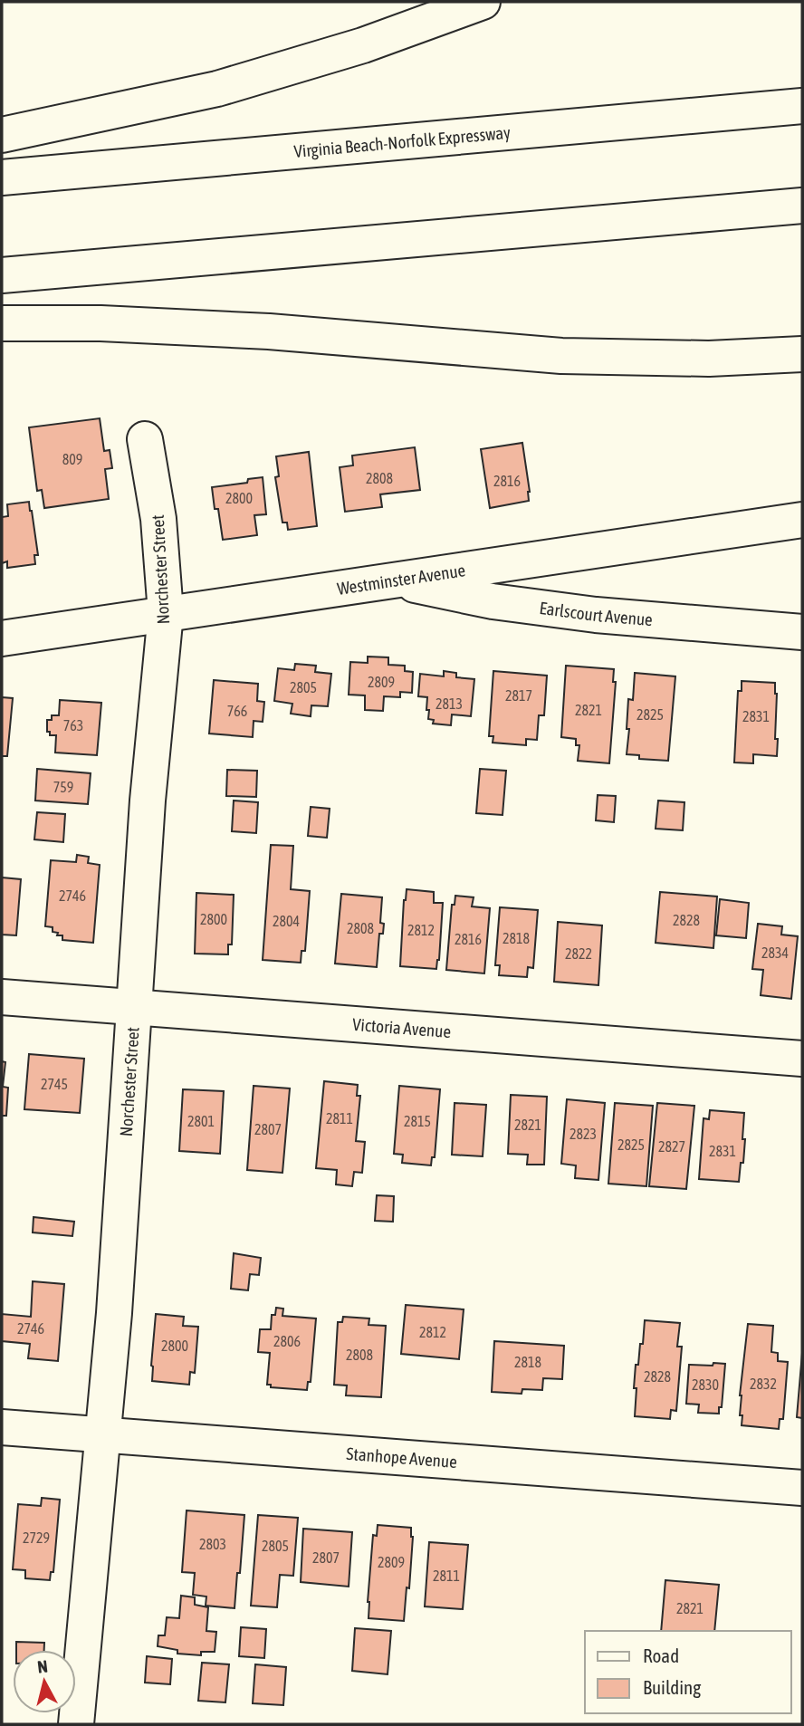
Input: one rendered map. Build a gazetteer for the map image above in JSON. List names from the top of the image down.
{
  "streets": {
    "main road": [
      "Virginia Beach-Norfolk Expressway",
      "Norchester Street",
      "Westminster Avenue",
      "Earlscourt Avenue",
      "Victoria Avenue",
      "Stanhope Avenue"
    ]
  },
  "crossings": [
    ["Norchester Street", "Westminster Avenue"],
    ["Norchester Street", "Victoria Avenue"],
    ["Norchester Street", "Stanhope Avenue"],
    ["Westminster Avenue", "Earlscourt Avenue"]
  ],
  "house_numbers": [
    "809",
    "2808",
    "2816",
    "2800",
    "2809",
    "2805",
    "2817",
    "2813",
    "2821",
    "766",
    "2825",
    "2831",
    "763",
    "759",
    "2746",
    "2800",
    "2828",
    "2804",
    "2808",
    "2812",
    "2818",
    "2816",
    "2834",
    "2822",
    "2745",
    "2811",
    "2801",
    "2815",
    "2821",
    "2807",
    "2823",
    "2825",
    "2827",
    "2831",
    "2746",
    "2812",
    "2806",
    "2800",
    "2808",
    "2818",
    "2828",
    "2832",
    "2830",
    "2729",
    "2803",
    "2805",
    "2807",
    "2809",
    "2811",
    "2821"
  ],
  "legend": ["Road", "Building"],
  "north": "top"
}
